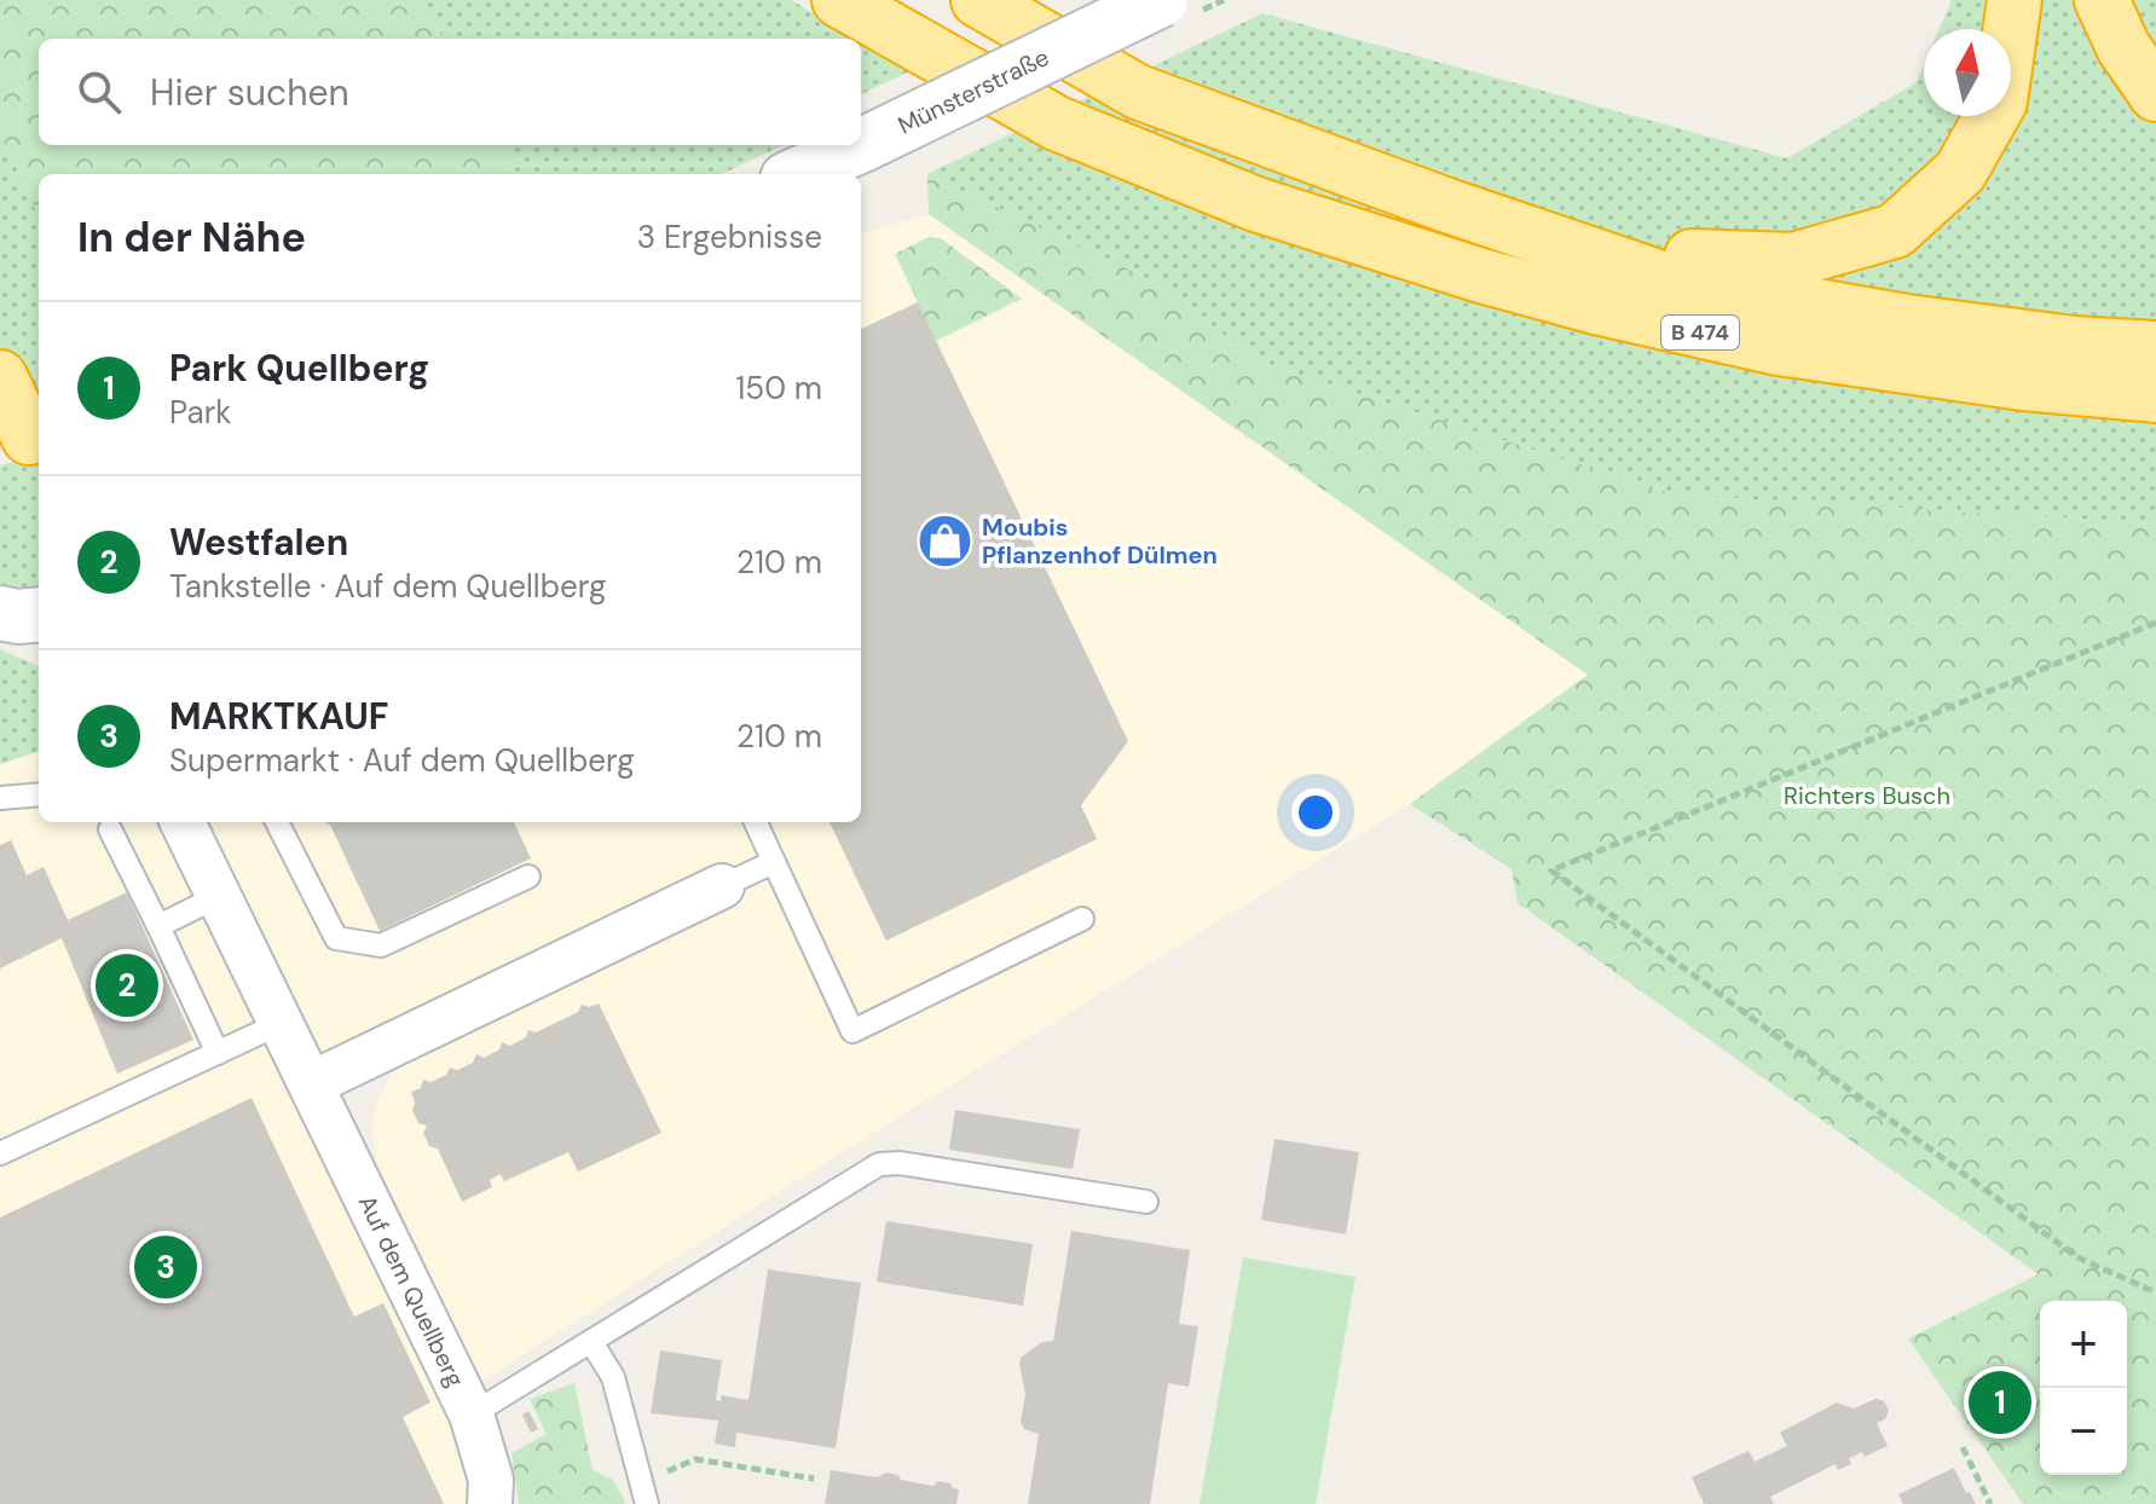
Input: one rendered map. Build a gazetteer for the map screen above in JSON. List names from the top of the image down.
{
  "streets": {
    "highway": ["B 474"],
    "main road": ["Münsterstraße"],
    "street": ["Auf dem Quellberg"]
  },
  "parks": ["Richters Busch"],
  "places": {
    "shop": ["Moubis Pflanzenhof Dülmen"]
  },
  "north": "top",
  "page": {
    "search": "Hier suchen",
    "heading": ["In der Nähe", "3 Ergebnisse"],
    "list": [
      {
        "mark": "1",
        "name": "Park Quellberg",
        "note": "Park",
        "value": "150 m"
      },
      {
        "mark": "2",
        "name": "Westfalen",
        "note": "Tankstelle · Auf dem Quellberg",
        "value": "210 m"
      },
      {
        "mark": "3",
        "name": "MARKTKAUF",
        "note": "Supermarkt · Auf dem Quellberg",
        "value": "210 m"
      }
    ],
    "pins": ["2", "3", "1"],
    "map_buttons": ["+", "−"]
  }
}
